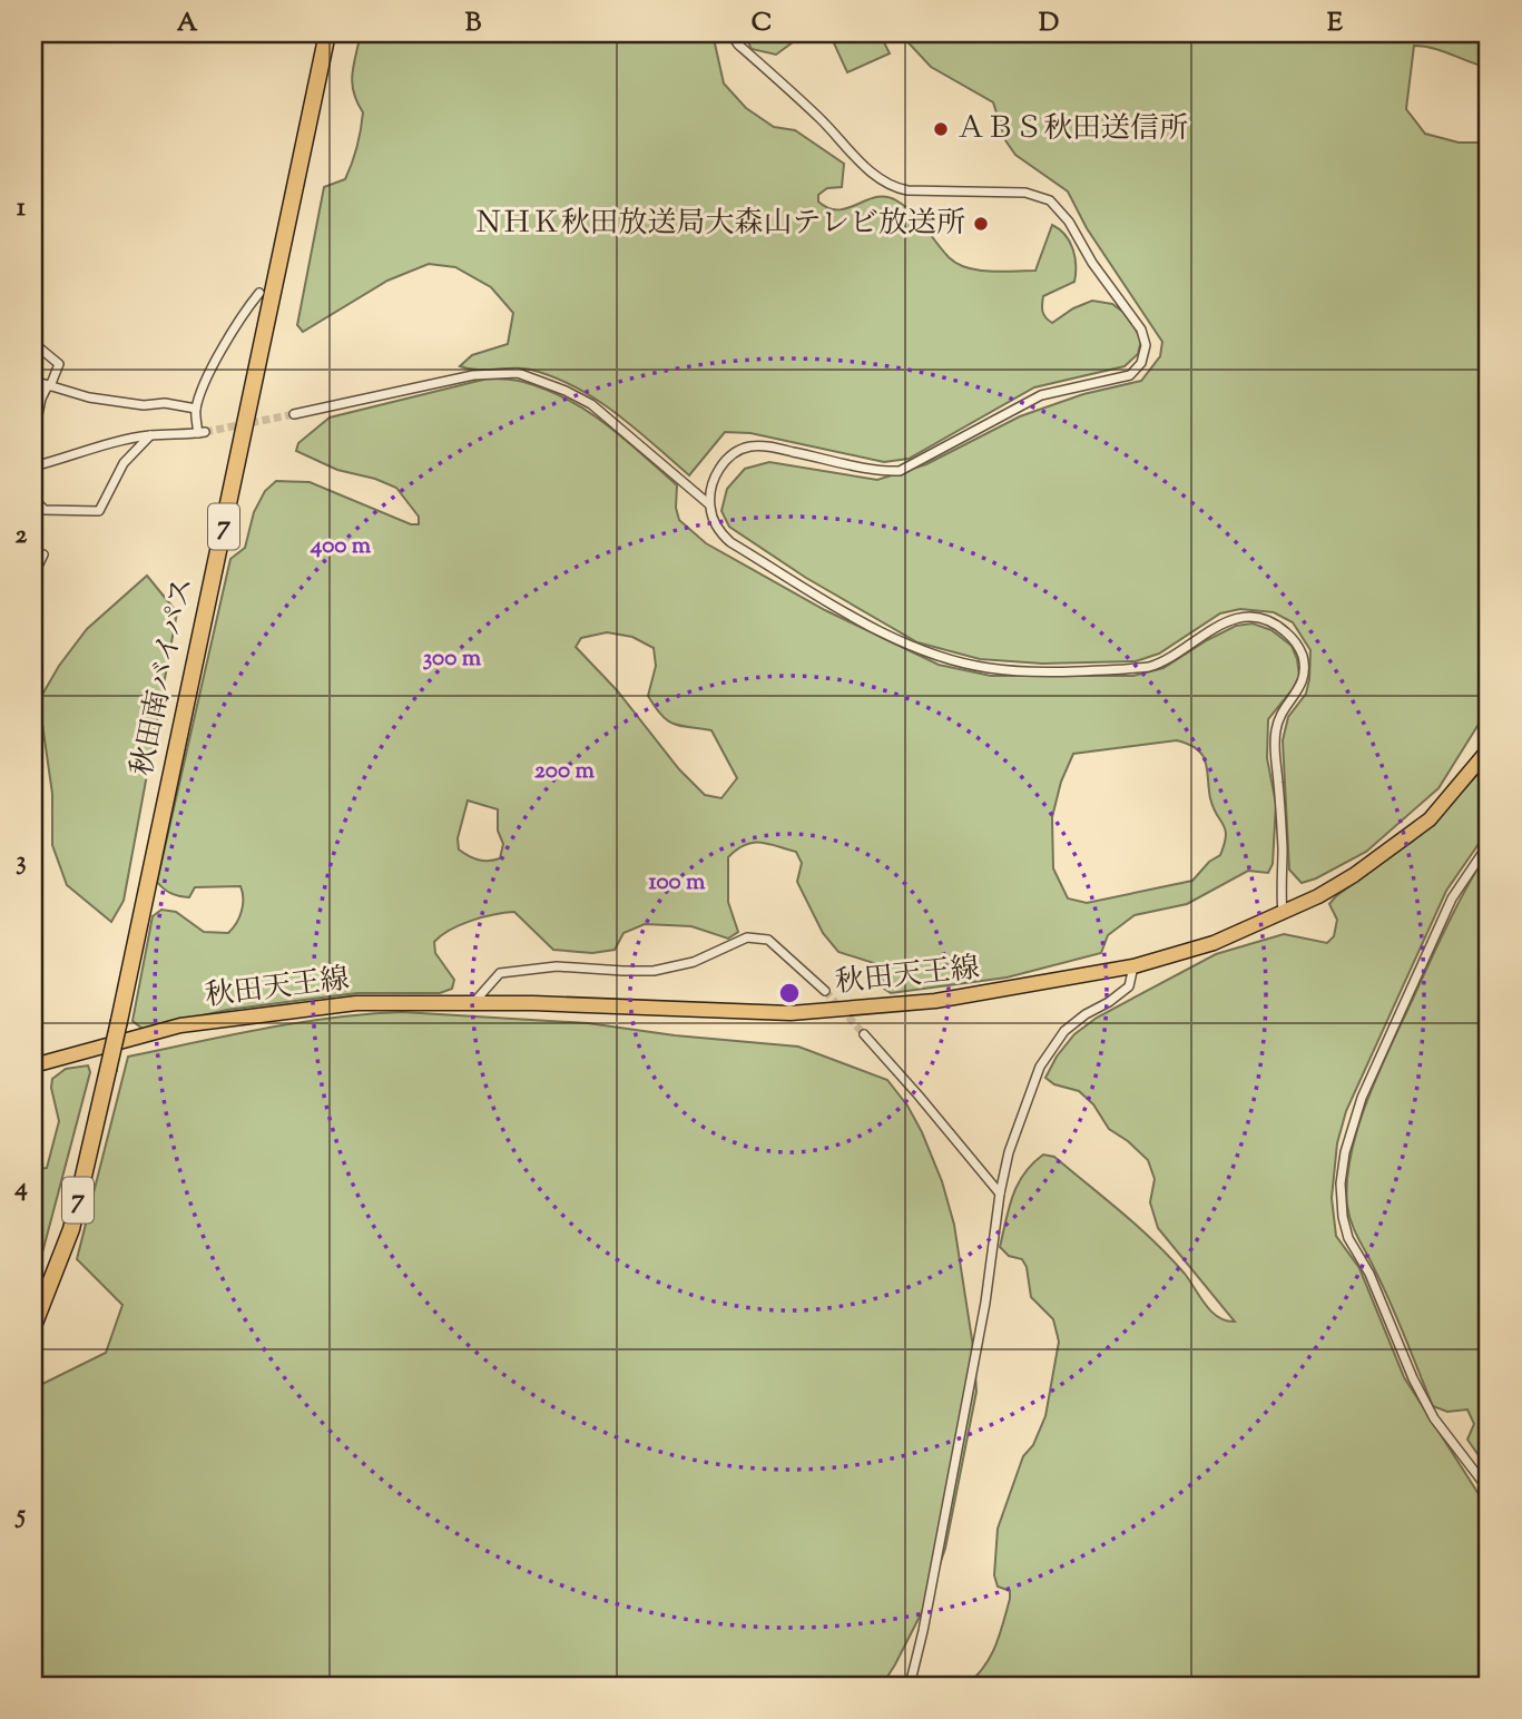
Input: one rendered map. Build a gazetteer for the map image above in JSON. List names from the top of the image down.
{
  "streets": {
    "highway": ["7", "秋田南バイパス"],
    "main road": ["秋田天王線"]
  },
  "places": ["ＡＢＳ秋田送信所", "ＮＨＫ秋田放送局大森山テレビ放送所"],
  "grid": {
    "columns": [
      "A",
      "B",
      "C",
      "D",
      "E"
    ],
    "rows": [
      "1",
      "2",
      "3",
      "4",
      "5"
    ]
  },
  "rings": [
    "400 m",
    "300 m",
    "200 m",
    "100 m"
  ]
}
